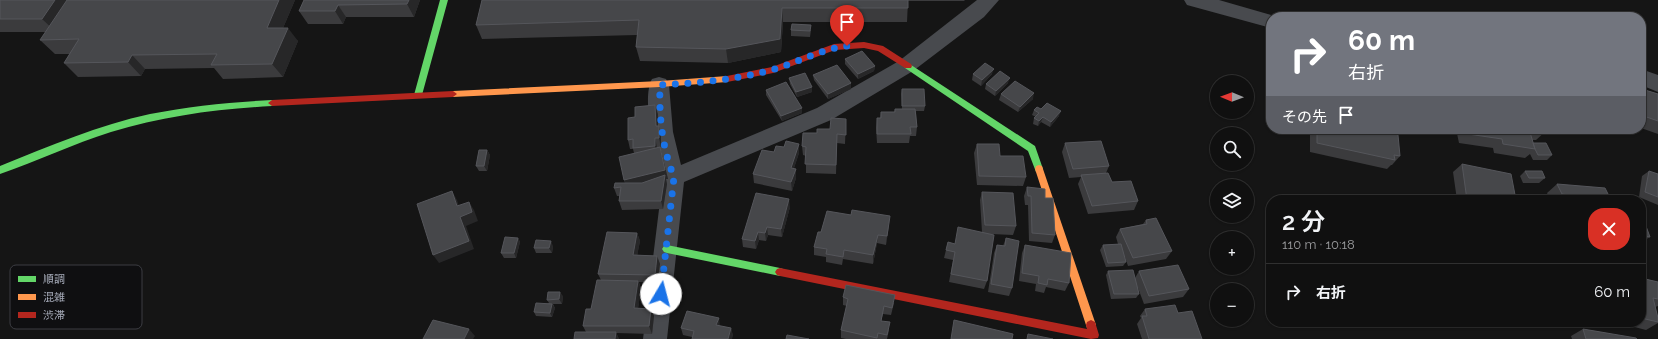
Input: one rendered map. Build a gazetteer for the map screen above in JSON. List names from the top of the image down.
{
  "legend": ["順調", "混雑", "渋滞"],
  "north": "left",
  "page": {
    "turn": ["60 m", "右折"],
    "map_buttons": ["+", "−"],
    "then": "その先",
    "heading": ["2 分", "110 m · 10:18"],
    "list": [
      {
        "name": "右折",
        "value": "60 m"
      }
    ]
  }
}
